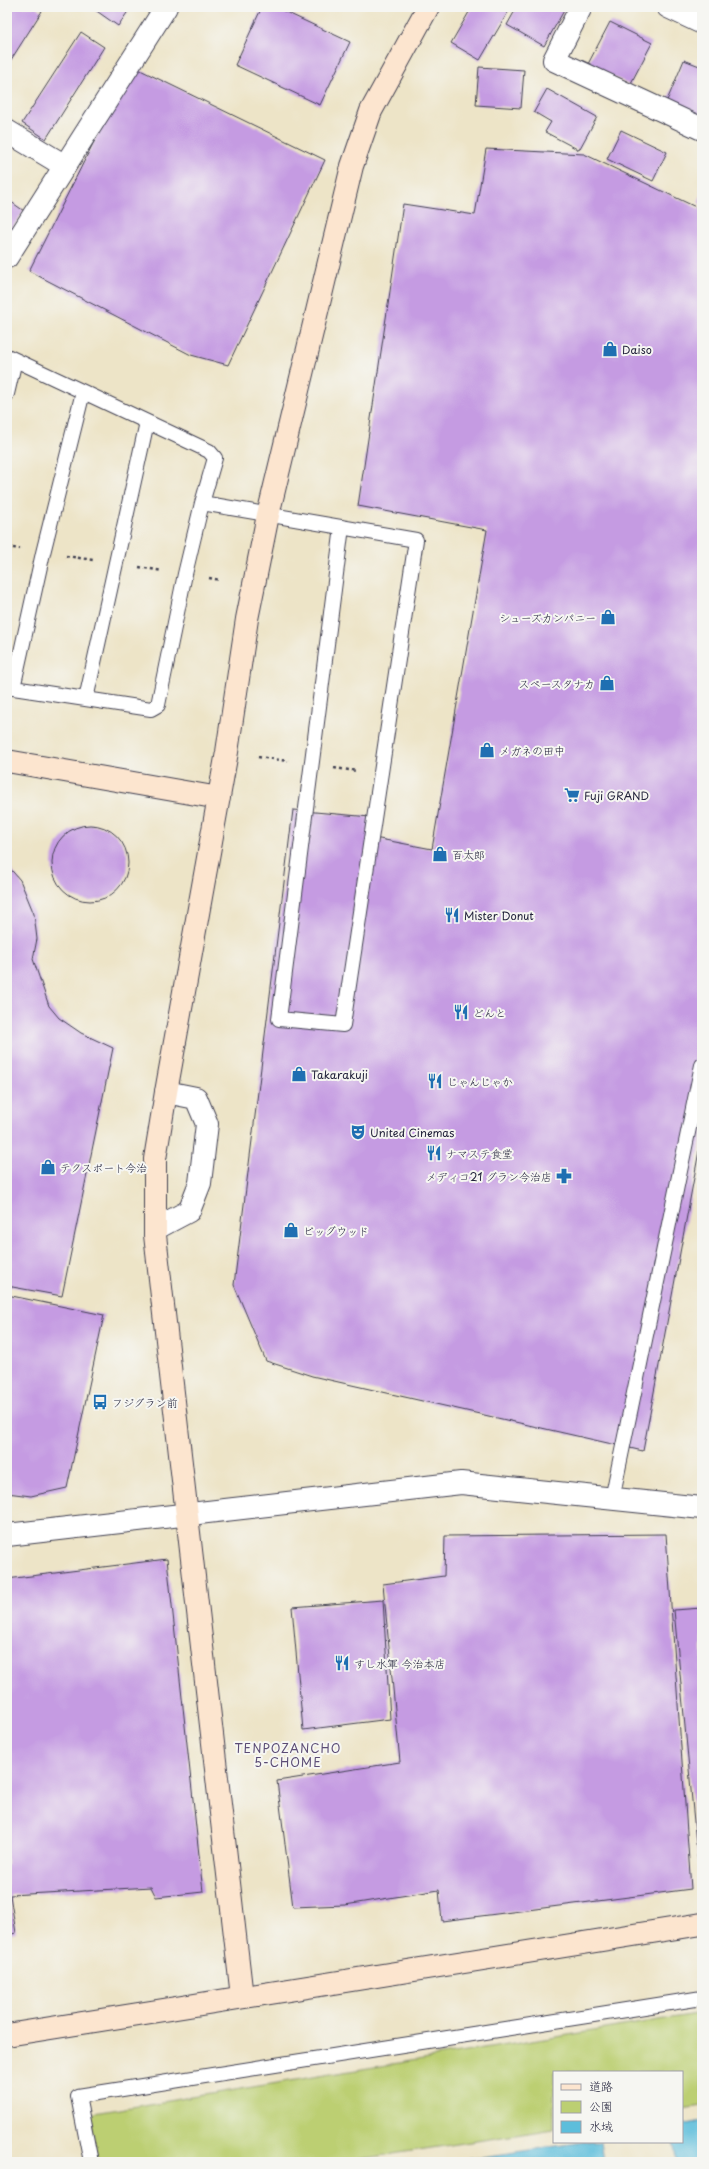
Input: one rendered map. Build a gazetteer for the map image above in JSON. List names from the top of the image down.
{
  "districts": ["TENPOZANCHO 5-CHOME"],
  "places": {
    "shop": [
      "Daiso",
      "シューズカンパニー",
      "スペースタナカ",
      "メガネの田中",
      "百太郎",
      "Takarakuji",
      "テクスポート今治",
      "ビッグウッド"
    ],
    "supermarket": ["Fuji GRAND"],
    "restaurant": [
      "Mister Donut",
      "どんと",
      "じゃんじゃか",
      "ナマステ食堂",
      "すし水軍 今治本店"
    ],
    "theatre": ["United Cinemas"],
    "pharmacy": ["メディコ21 グラン今治店"],
    "bus stop": ["フジグラン前"]
  },
  "legend": ["道路", "公園", "水域"]
}
